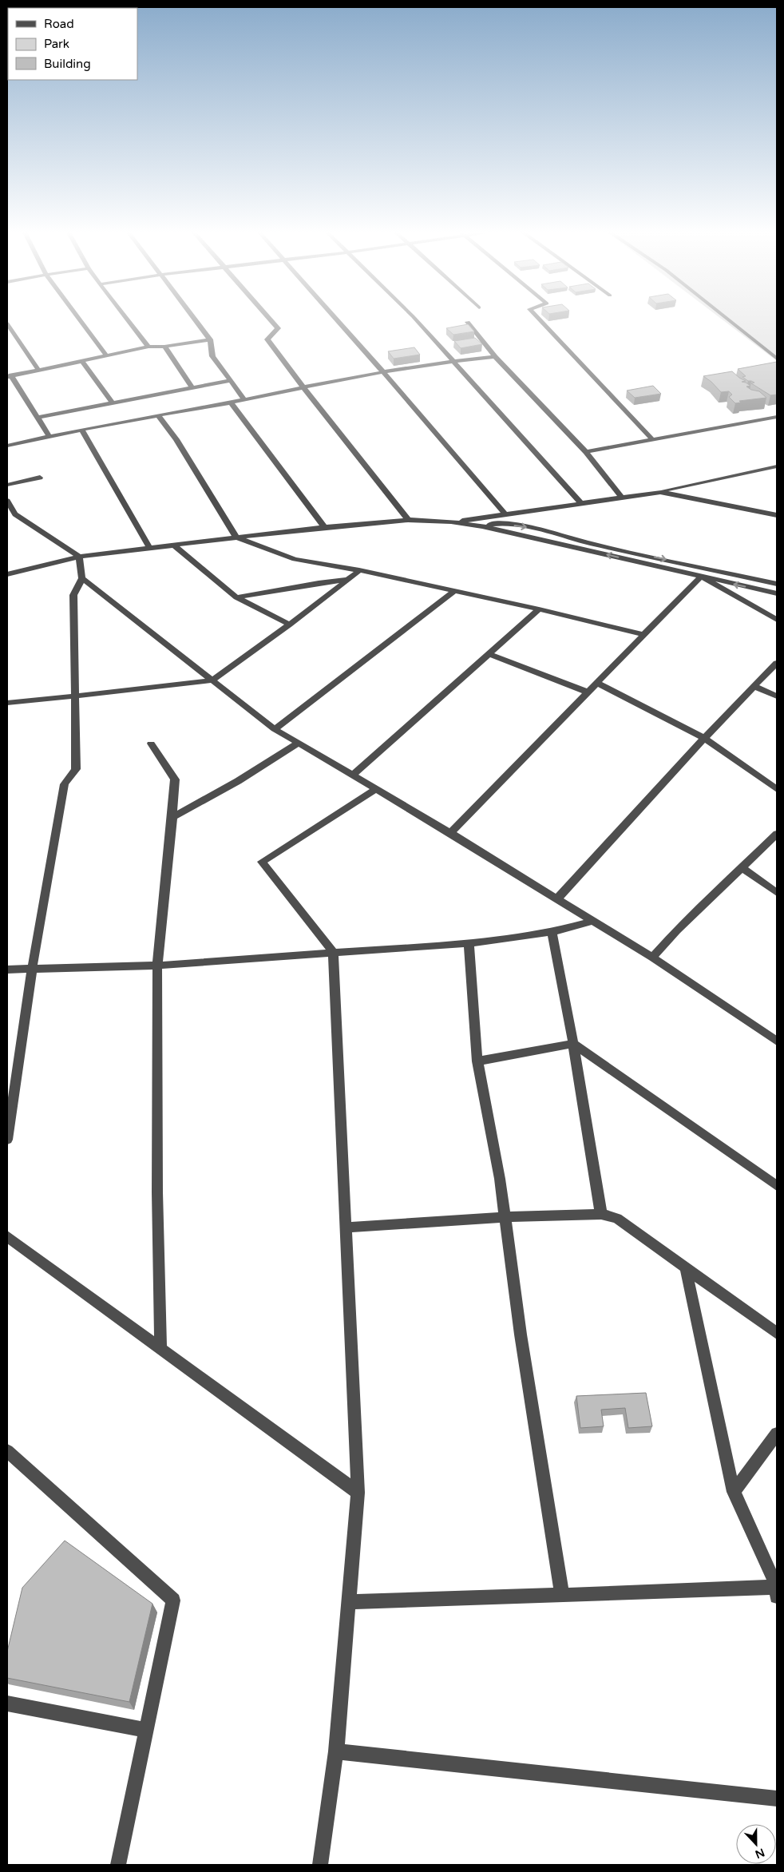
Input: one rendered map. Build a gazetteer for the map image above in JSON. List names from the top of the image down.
{
  "legend": ["Road", "Park", "Building"],
  "north": "bottom"
}
